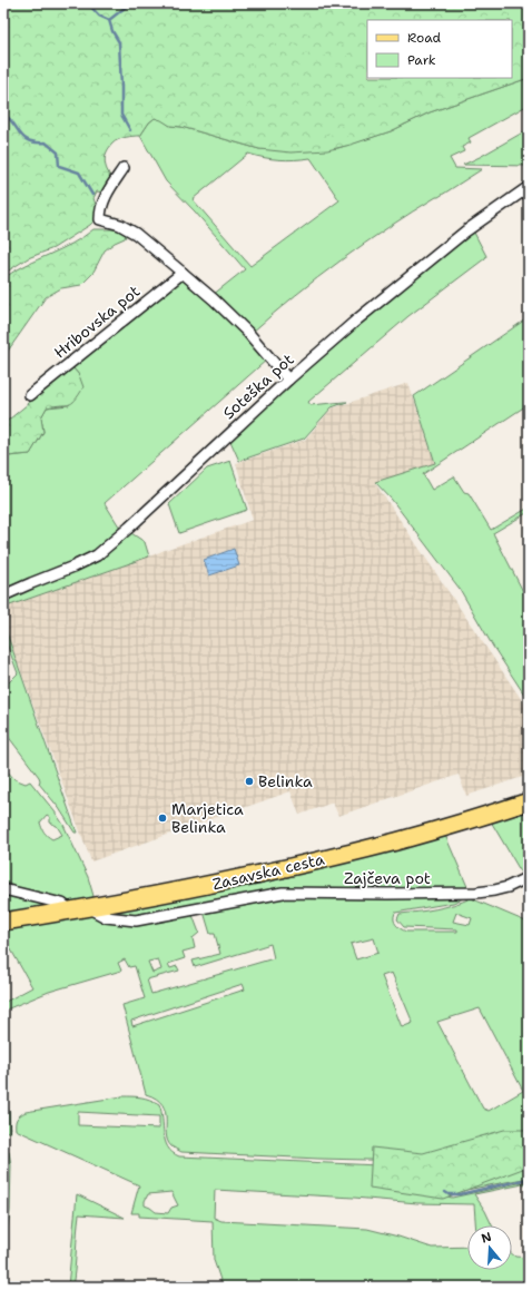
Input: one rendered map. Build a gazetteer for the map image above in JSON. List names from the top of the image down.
{
  "streets": {
    "main road": ["Zasavska cesta"],
    "street": ["Hribovska pot", "Soteška pot", "Zajčeva pot"]
  },
  "crossings": [
    ["Zasavska cesta", "Zajčeva pot"]
  ],
  "places": ["Belinka", "Marjetica Belinka"],
  "legend": ["Road", "Park"],
  "north": "top"
}
